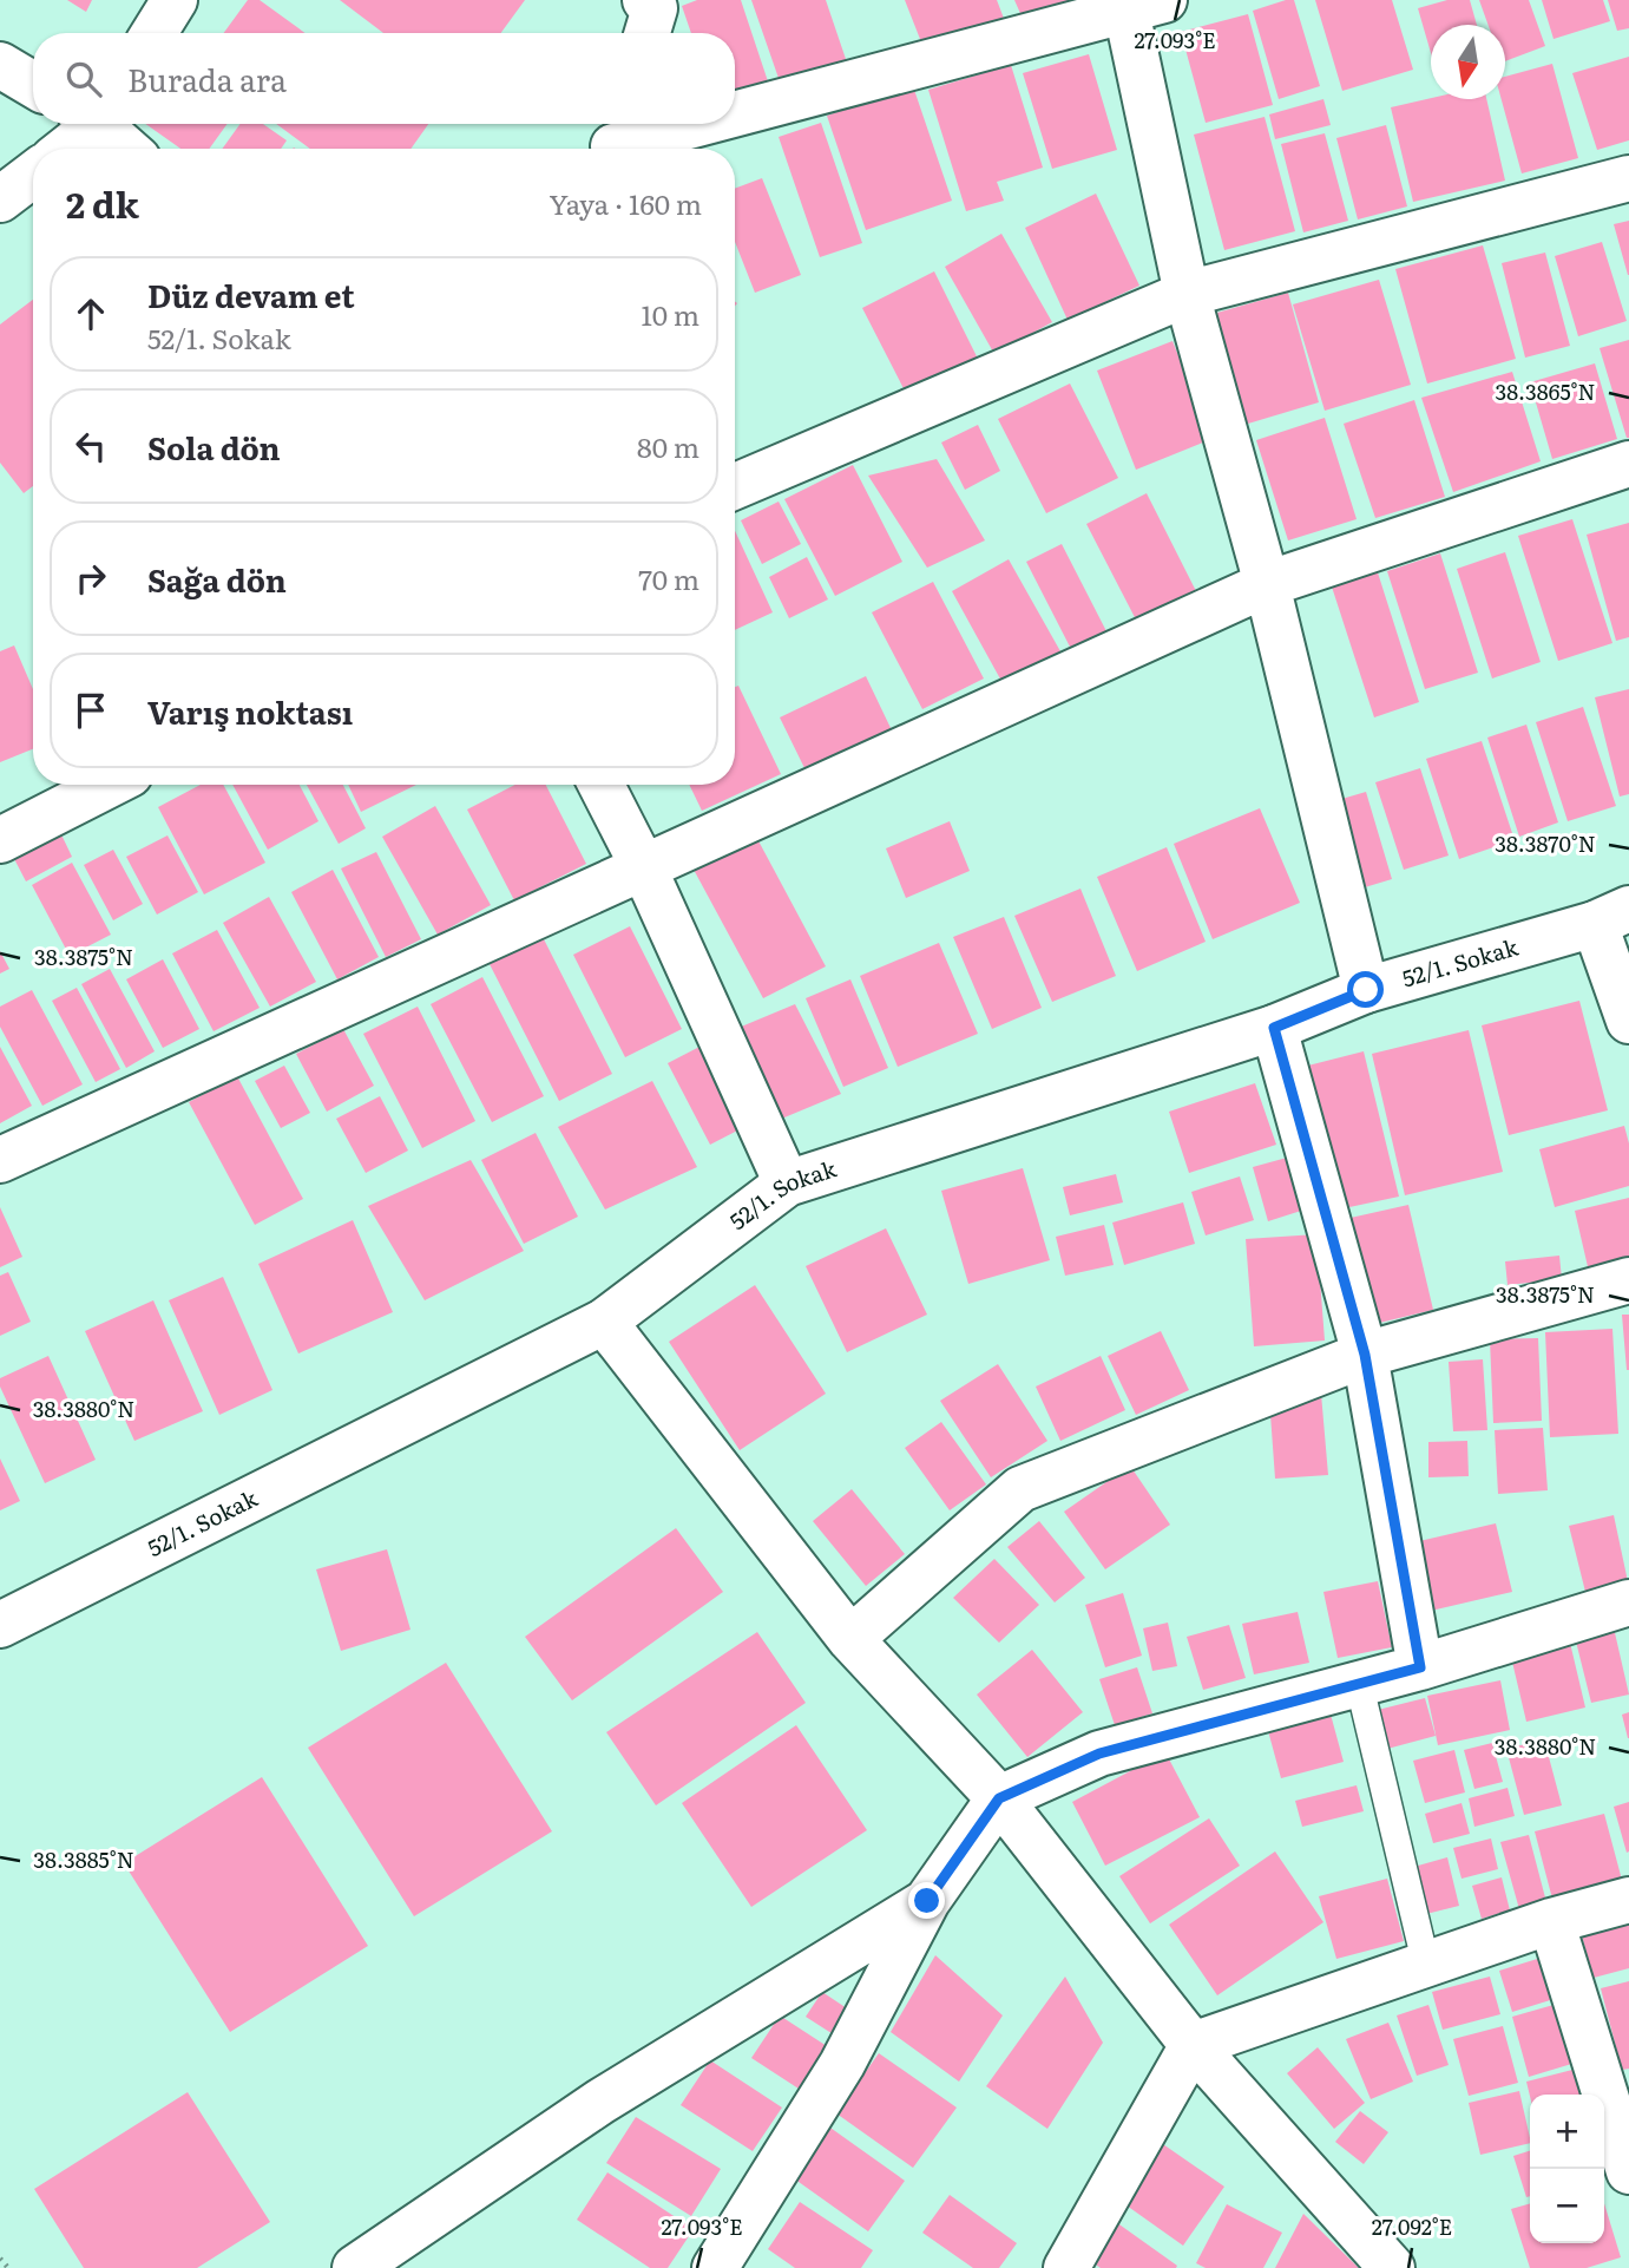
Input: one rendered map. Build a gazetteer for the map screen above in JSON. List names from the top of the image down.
{
  "streets": {
    "street": ["52/1. Sokak"]
  },
  "north": "bottom",
  "page": {
    "search": "Burada ara",
    "heading": ["2 dk", "Yaya · 160 m"],
    "list": [
      ["Düz devam et", "52/1. Sokak", "10 m"],
      ["Sola dön", "80 m"],
      ["Sağa dön", "70 m"],
      "Varış noktası"
    ],
    "map_buttons": ["+", "−"]
  },
  "coordinates": [
    "27.093°E",
    "38.3865°N",
    "38.3870°N",
    "38.3875°N",
    "38.3880°N",
    "38.3885°N",
    "27.092°E"
  ]
}
